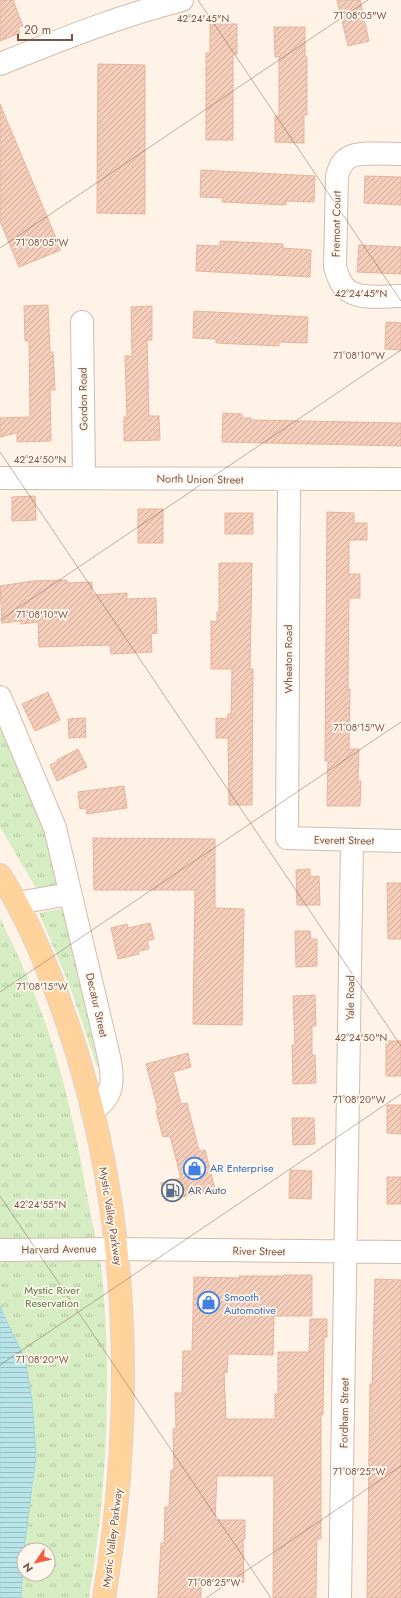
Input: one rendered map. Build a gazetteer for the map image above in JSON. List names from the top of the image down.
{
  "streets": {
    "main road": ["Mystic Valley Parkway"],
    "street": [
      "Fremont Court",
      "Gordon Road",
      "North Union Street",
      "Wheaton Road",
      "Everett Street",
      "Yale Road",
      "Decatur Street",
      "Harvard Avenue",
      "River Street",
      "Fordham Street"
    ]
  },
  "crossings": [
    ["Gordon Road", "North Union Street"],
    ["North Union Street", "Wheaton Road"],
    ["Wheaton Road", "Everett Street"],
    ["Everett Street", "Yale Road"],
    ["Yale Road", "River Street"],
    ["Yale Road", "Fordham Street"],
    ["Decatur Street", "Mystic Valley Parkway"],
    ["Mystic Valley Parkway", "Harvard Avenue"],
    ["Mystic Valley Parkway", "River Street"],
    ["Harvard Avenue", "River Street"],
    ["River Street", "Fordham Street"]
  ],
  "parks": ["Mystic River Reservation"],
  "places": {
    "shop": ["AR Enterprise", "Smooth Automotive"],
    "fuel station": ["AR Auto"]
  },
  "scale_bar": "20 m",
  "north": "bottom left",
  "coordinates": [
    "71°08'05\"W",
    "42°24'45\"N",
    "71°08'10\"W",
    "42°24'50\"N",
    "71°08'15\"W",
    "71°08'20\"W",
    "42°24'55\"N",
    "71°08'25\"W"
  ]
}
